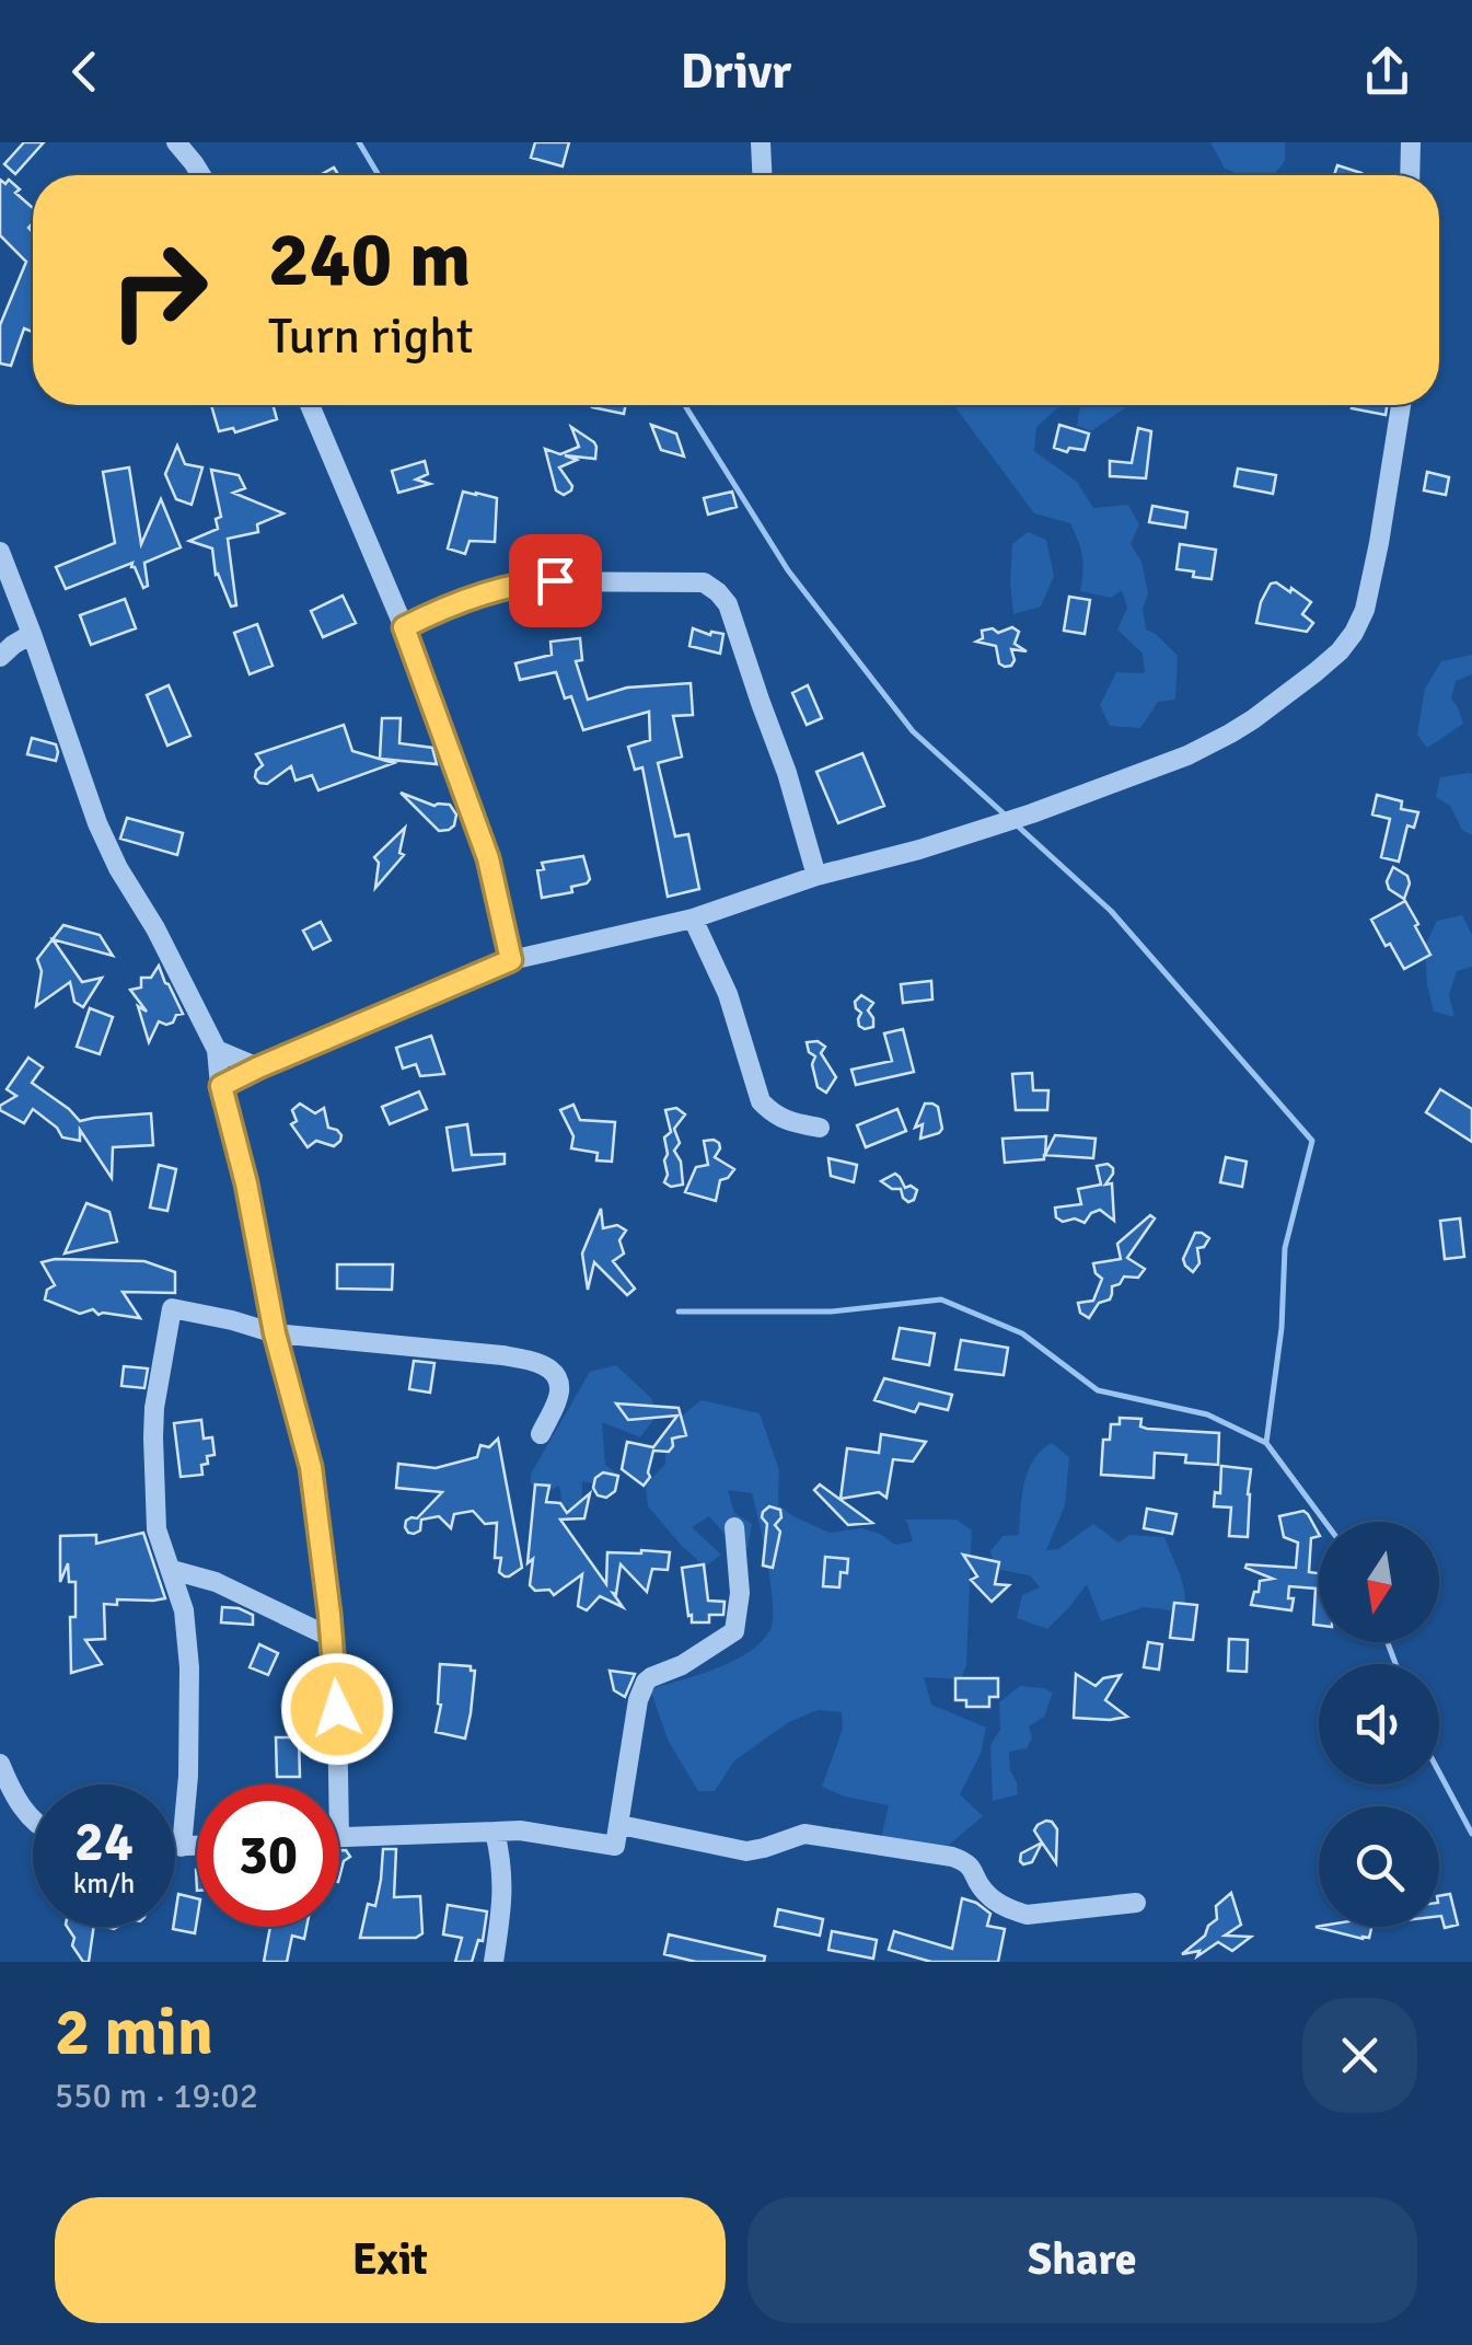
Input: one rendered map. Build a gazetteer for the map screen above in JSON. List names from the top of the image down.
{
  "north": "bottom",
  "page": {
    "header": "Drivr",
    "turn": ["240 m", "Turn right"],
    "speed": "24 km/h",
    "limit": "30",
    "heading": ["2 min", "550 m · 19:02"],
    "buttons": ["Exit", "Share"]
  }
}
